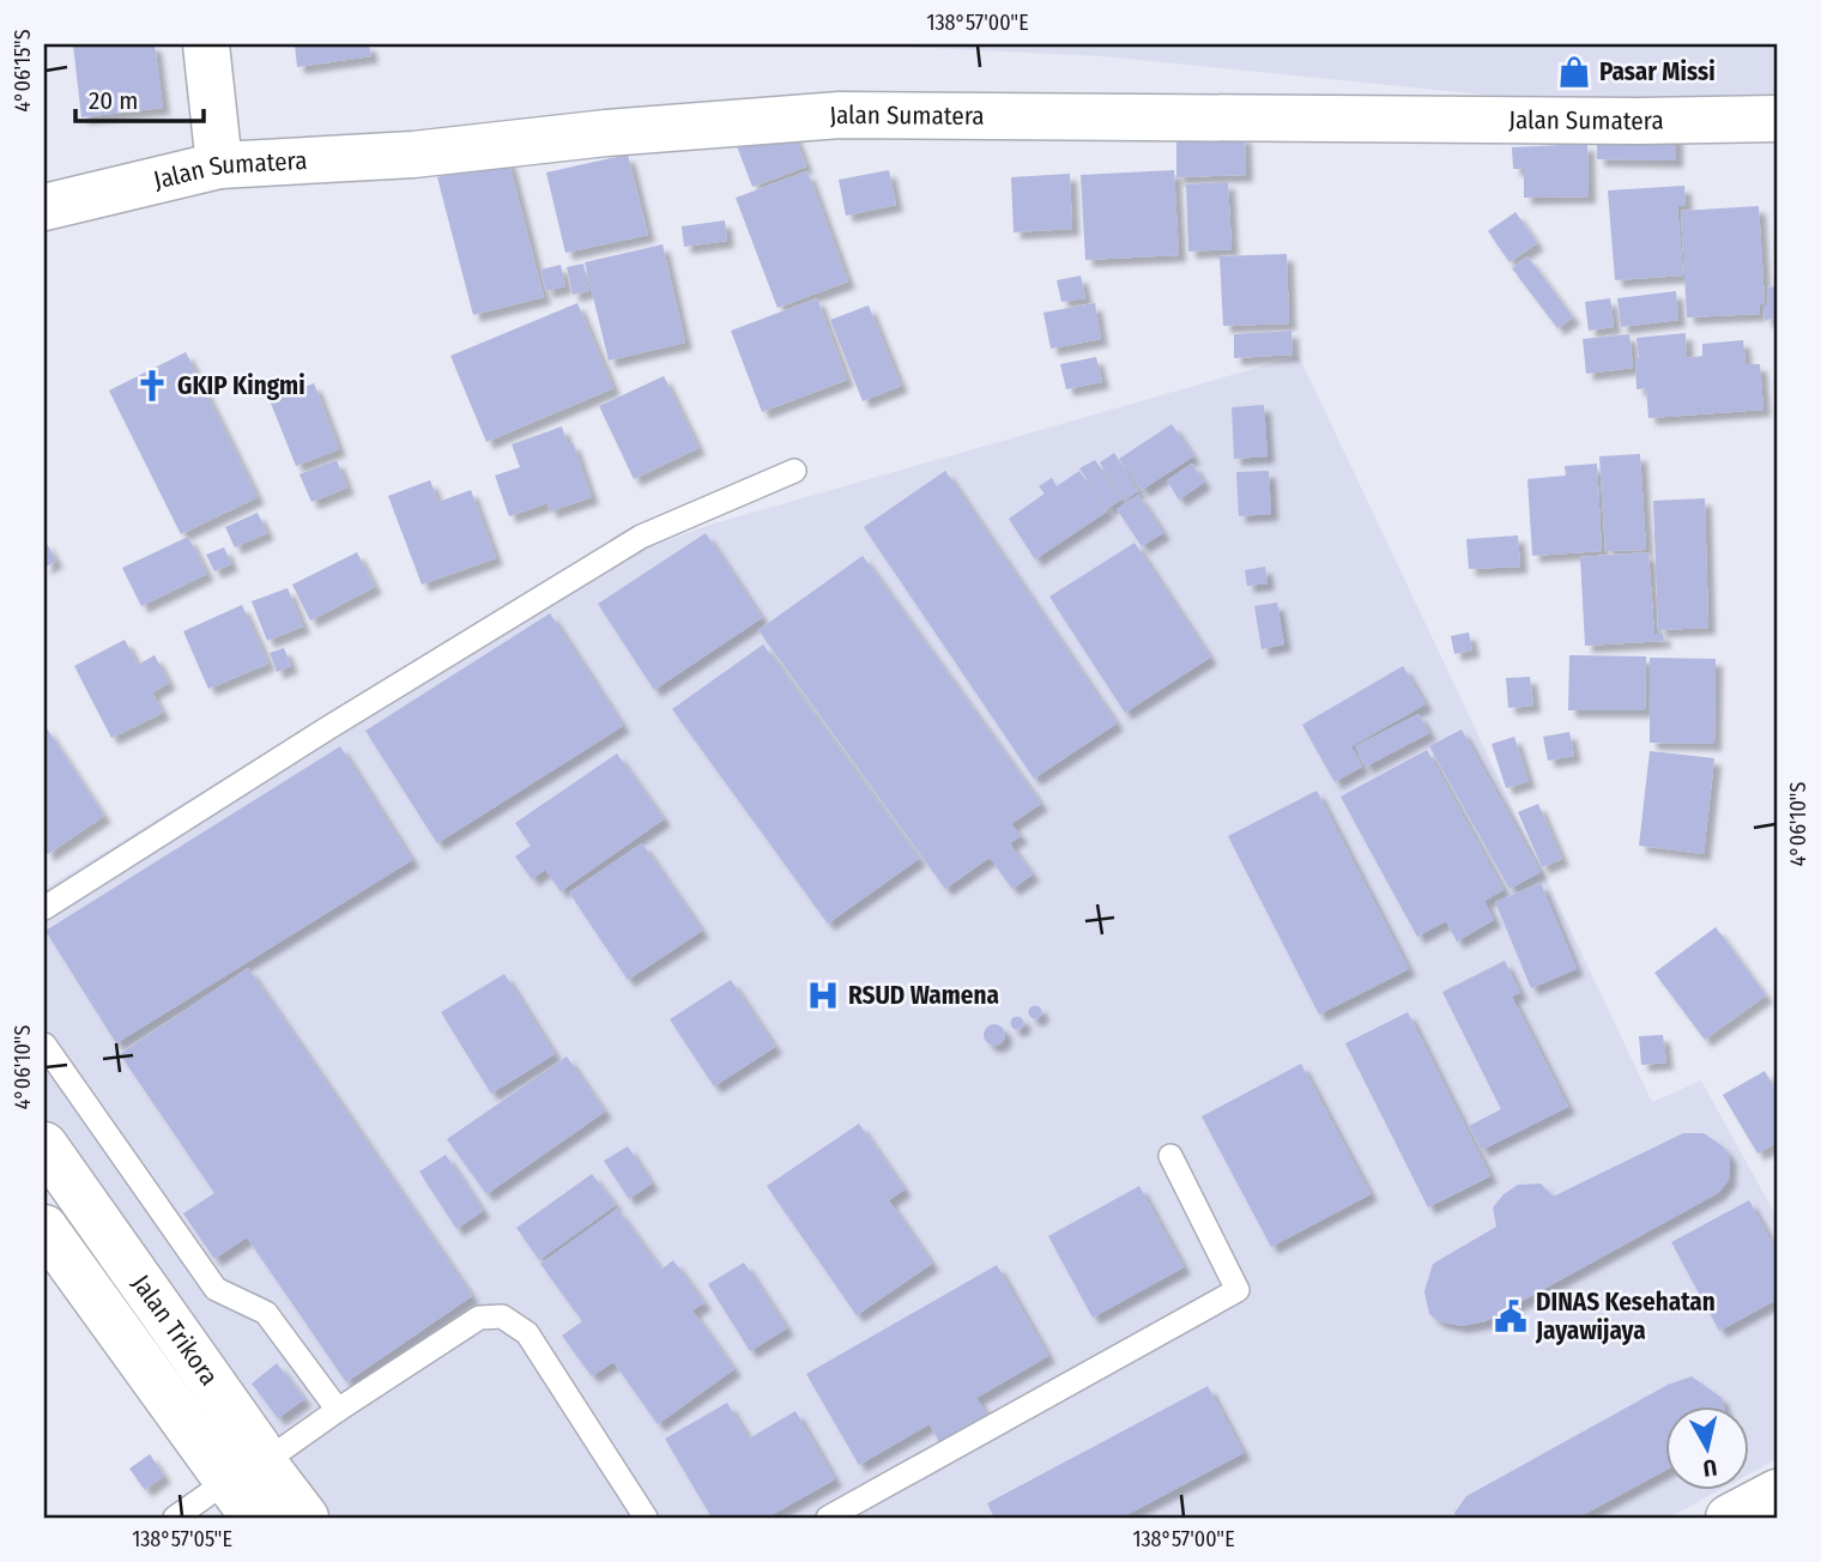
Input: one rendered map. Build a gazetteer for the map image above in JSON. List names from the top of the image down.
{
  "streets": {
    "main road": ["Jalan Sumatera", "Jalan Trikora"]
  },
  "places": {
    "shop": ["Pasar Missi"],
    "church": ["GKIP Kingmi"],
    "hospital": ["RSUD Wamena"],
    "public building": ["DINAS Kesehatan Jayawijaya"]
  },
  "scale_bar": "20 m",
  "north": "bottom",
  "coordinates": [
    "138°57'00\"E",
    "4°06'15\"S",
    "4°06'10\"S",
    "138°57'05\"E"
  ]
}
